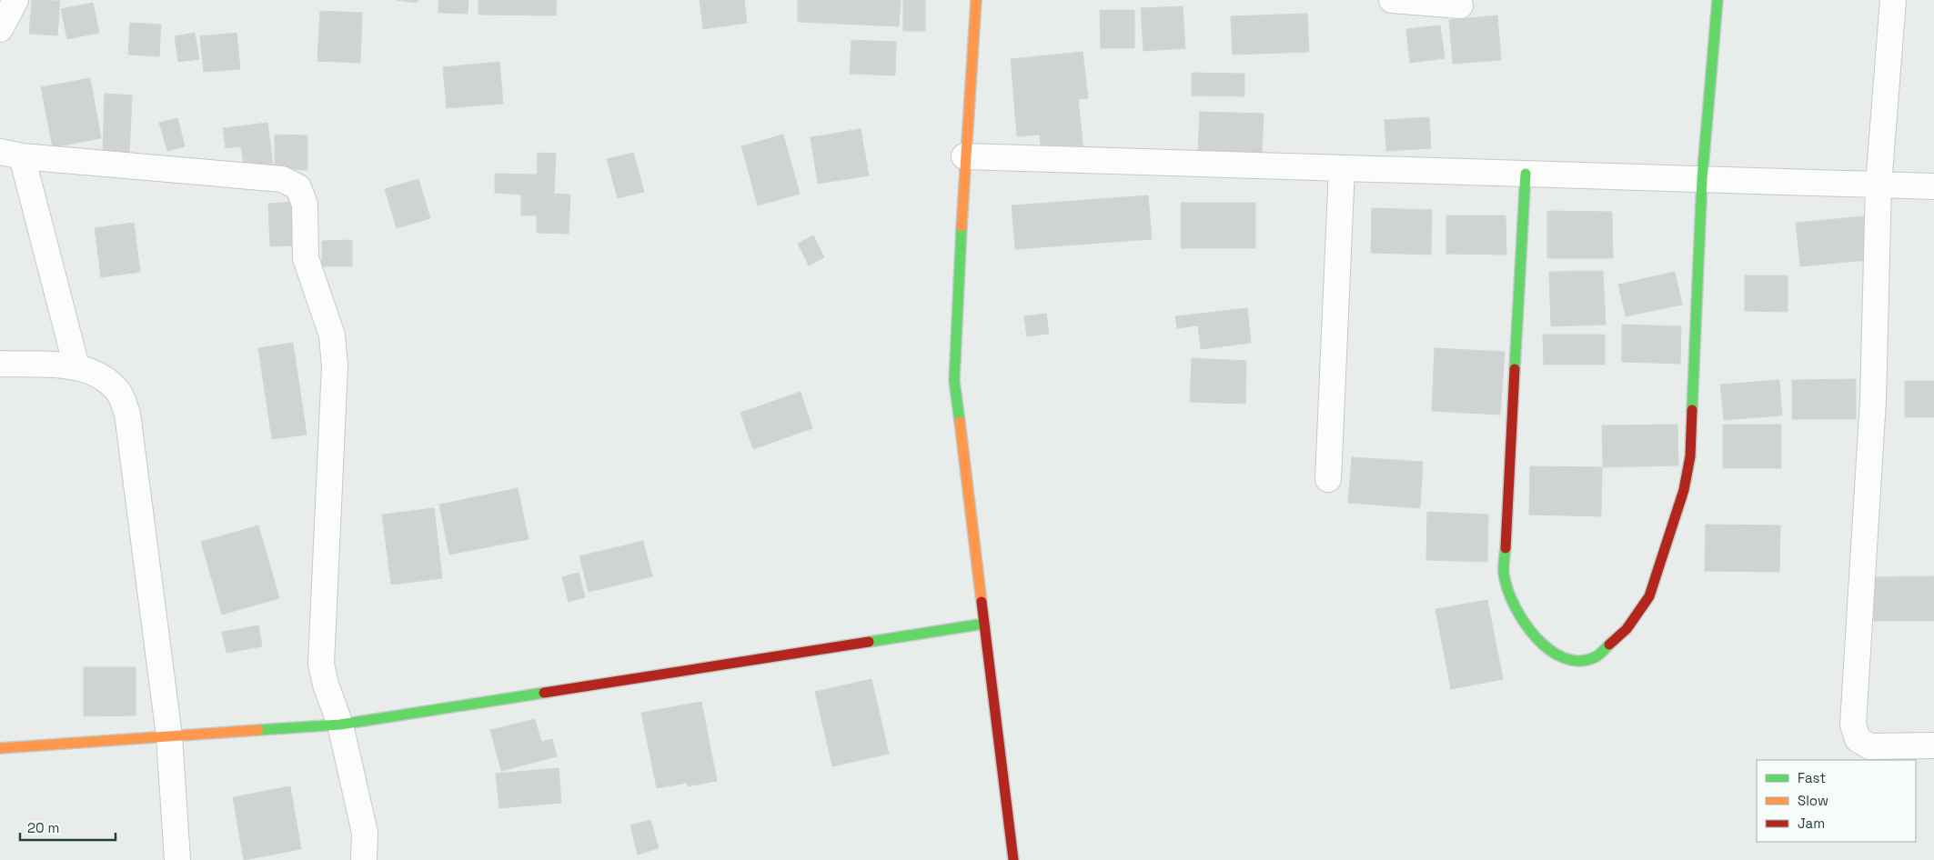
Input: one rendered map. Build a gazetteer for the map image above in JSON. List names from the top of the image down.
{
  "legend": ["Fast", "Slow", "Jam"],
  "scale_bar": "20 m"
}
